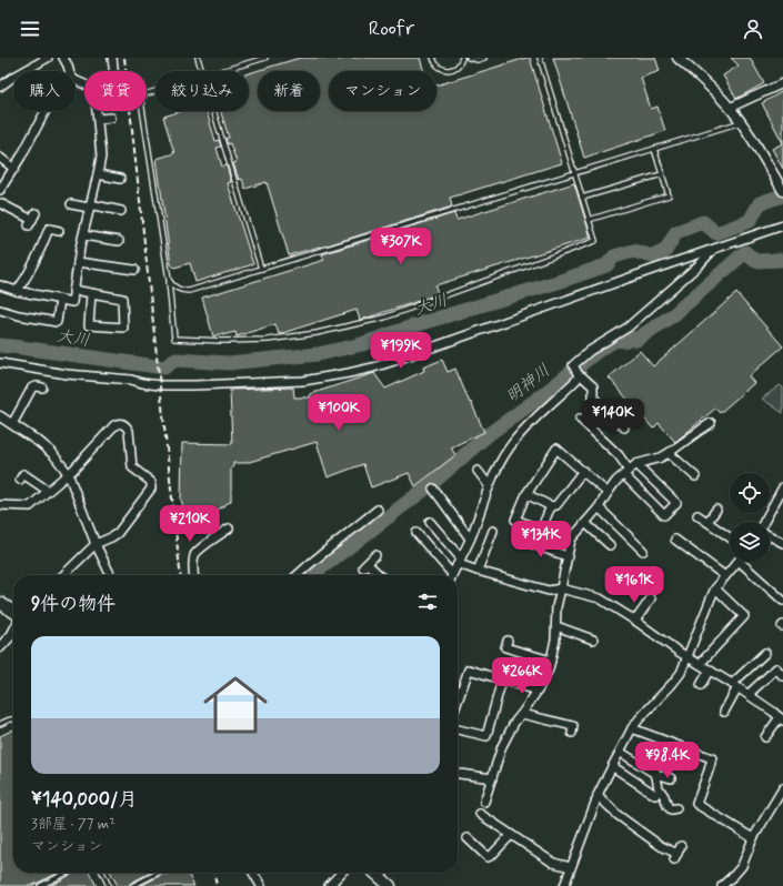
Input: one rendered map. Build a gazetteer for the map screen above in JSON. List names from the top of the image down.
{
  "water": ["大川", "明神川"],
  "page": {
    "header": "Roofr",
    "chip": [
      "購入",
      "賃貸",
      "絞り込み",
      "新着",
      "マンション"
    ],
    "price": [
      "¥307K",
      "¥199K",
      "¥100K",
      "¥140K",
      "¥210K",
      "¥134K",
      "¥161K",
      "¥266K",
      "¥98.4K"
    ],
    "heading": "9件の物件",
    "list": [
      {
        "name": "¥140,000/月",
        "note": "3部屋 · 77 m² · マンション"
      }
    ]
  }
}
